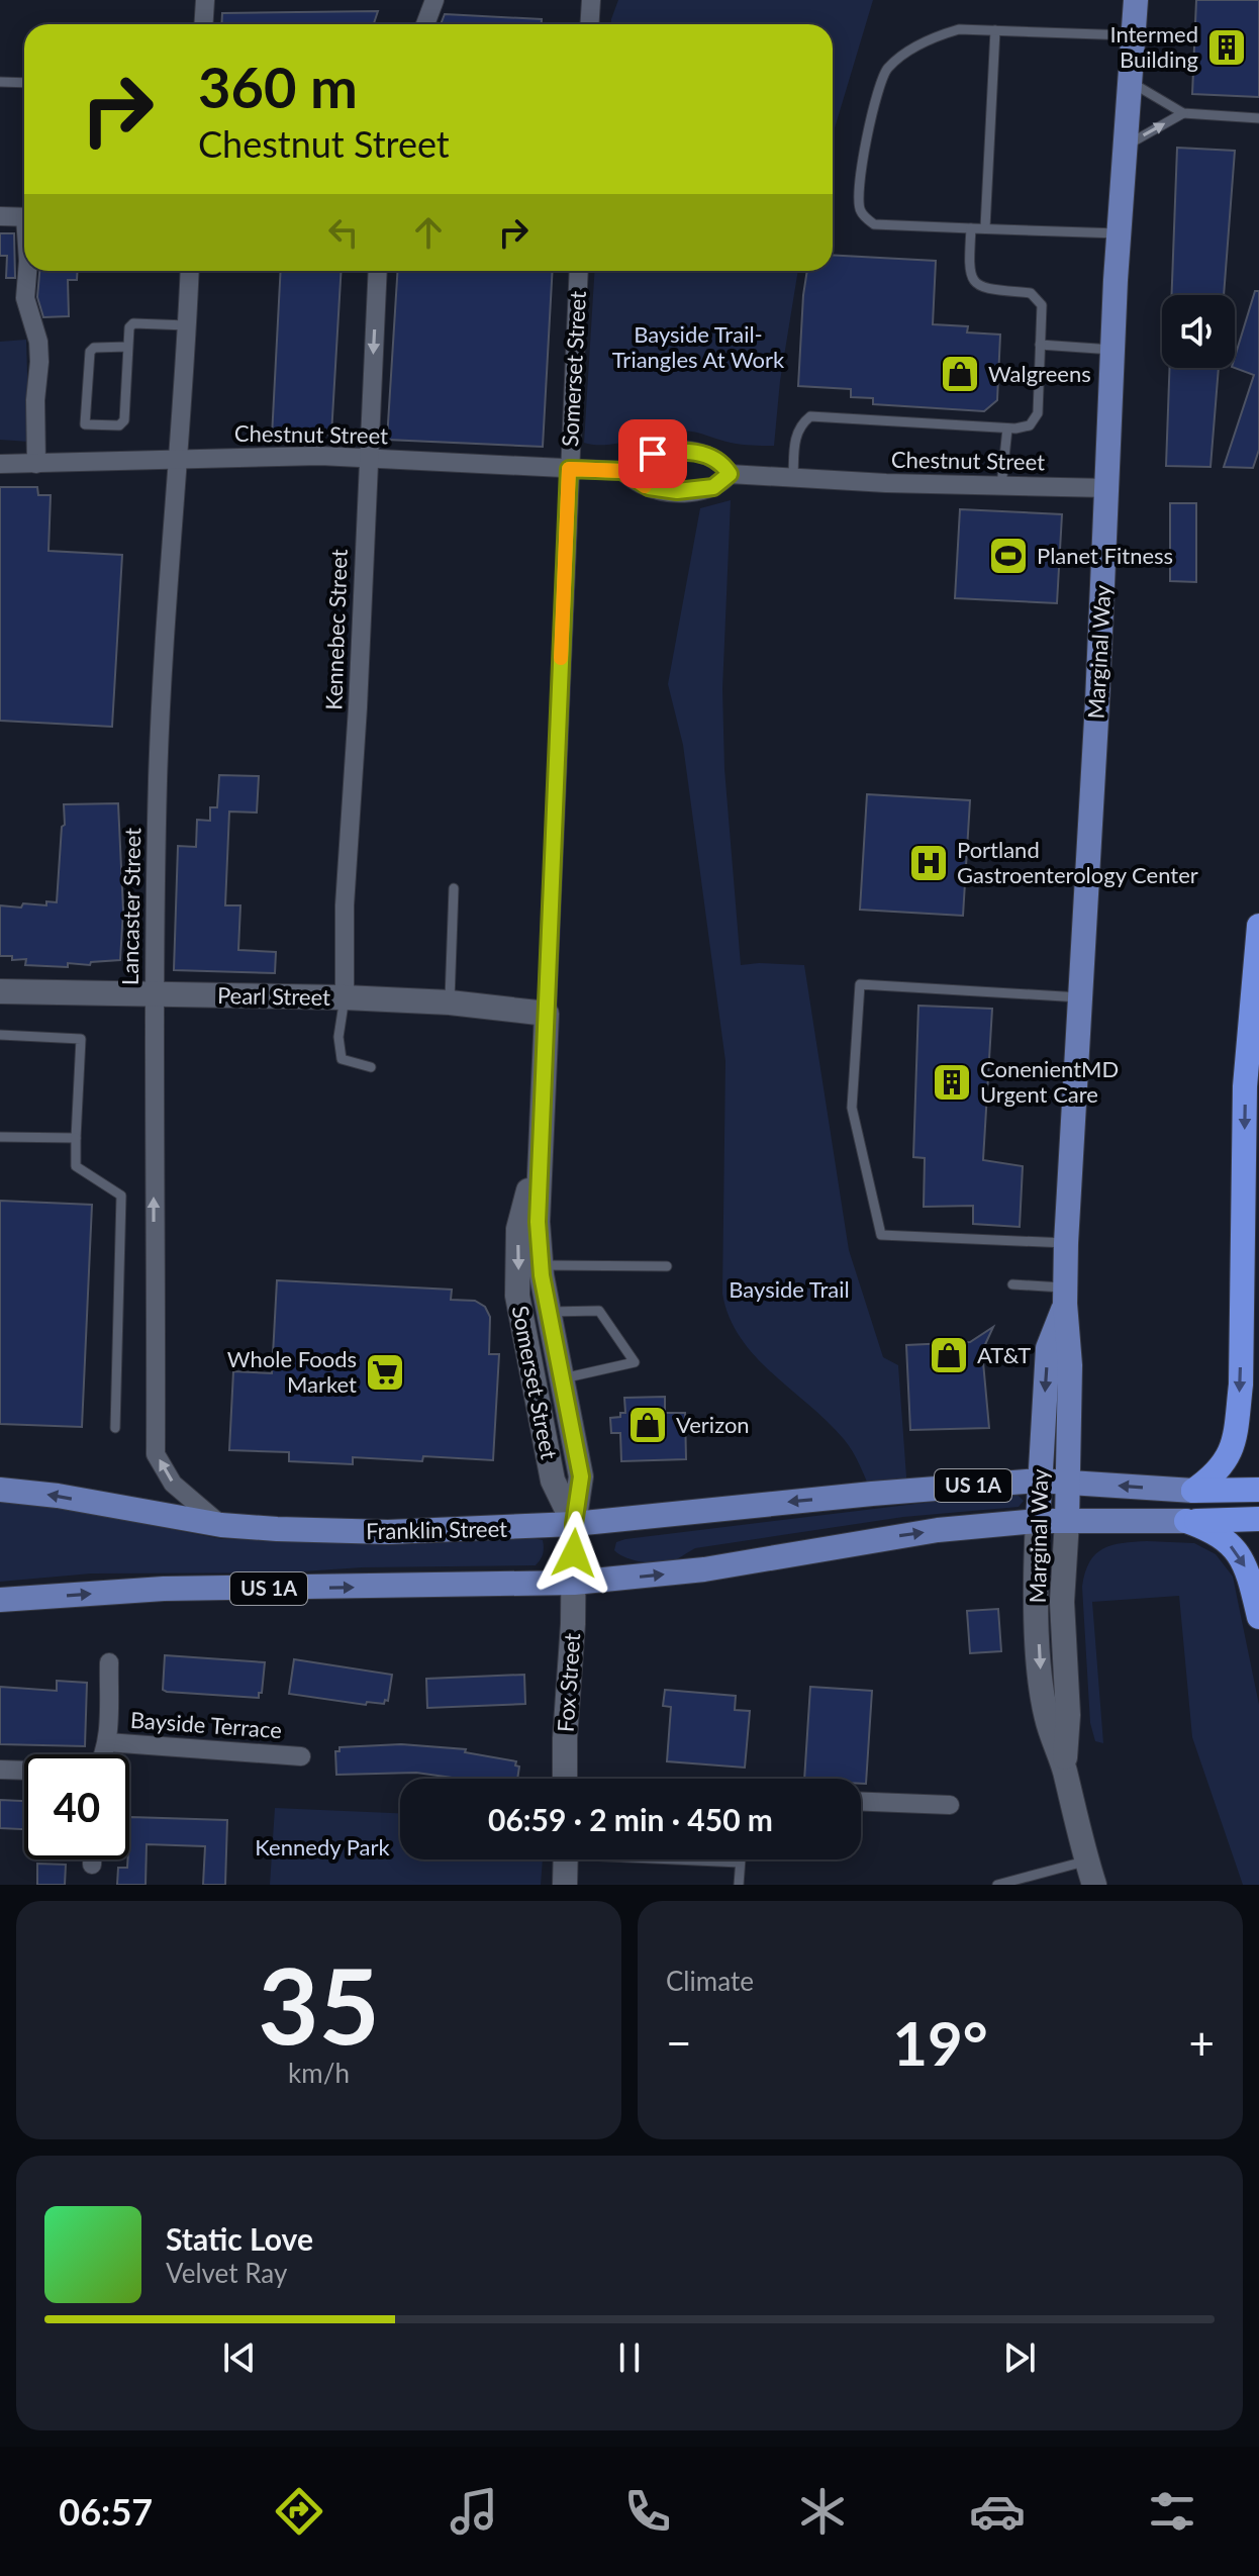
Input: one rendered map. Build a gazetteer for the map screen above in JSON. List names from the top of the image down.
{
  "streets": {
    "highway": ["US 1A"],
    "main road": ["Marginal Way", "Franklin Street"],
    "street": [
      "Somerset Street",
      "Chestnut Street",
      "Kennebec Street",
      "Lancaster Street",
      "Pearl Street",
      "Fox Street",
      "Bayside Terrace"
    ]
  },
  "crossings": [
    ["Somerset Street", "Chestnut Street"],
    ["Somerset Street", "Pearl Street"],
    ["Somerset Street", "Franklin Street"],
    ["Somerset Street", "Fox Street"],
    ["Chestnut Street", "Kennebec Street"],
    ["Chestnut Street", "Marginal Way"],
    ["Chestnut Street", "Lancaster Street"],
    ["Kennebec Street", "Pearl Street"],
    ["Marginal Way", "US 1A"],
    ["Marginal Way", "Franklin Street"],
    ["Lancaster Street", "Pearl Street"],
    ["Lancaster Street", "Franklin Street"],
    ["US 1A", "Franklin Street"],
    ["US 1A", "Fox Street"],
    ["Franklin Street", "Fox Street"]
  ],
  "one_way": ["Lancaster Street"],
  "parks": ["Bayside Trail- Triangles At Work", "Bayside Trail", "Kennedy Park"],
  "places": {
    "building": ["Intermed Building", "ConenientMD Urgent Care"],
    "shop": ["Walgreens", "AT&T", "Verizon"],
    "sports": ["Planet Fitness"],
    "hospital": ["Portland Gastroenterology Center"],
    "supermarket": ["Whole Foods Market"]
  },
  "page": {
    "turn": ["360 m", "Chestnut Street"],
    "limit": "40",
    "trip": "06:59 · 2 min · 450 m",
    "tile": [
      ["35", "km/h"],
      "Climate"
    ],
    "heat": ["−", "19°", "+"],
    "song": ["Static Love", "Velvet Ray"],
    "tabs": "06:57"
  }
}
